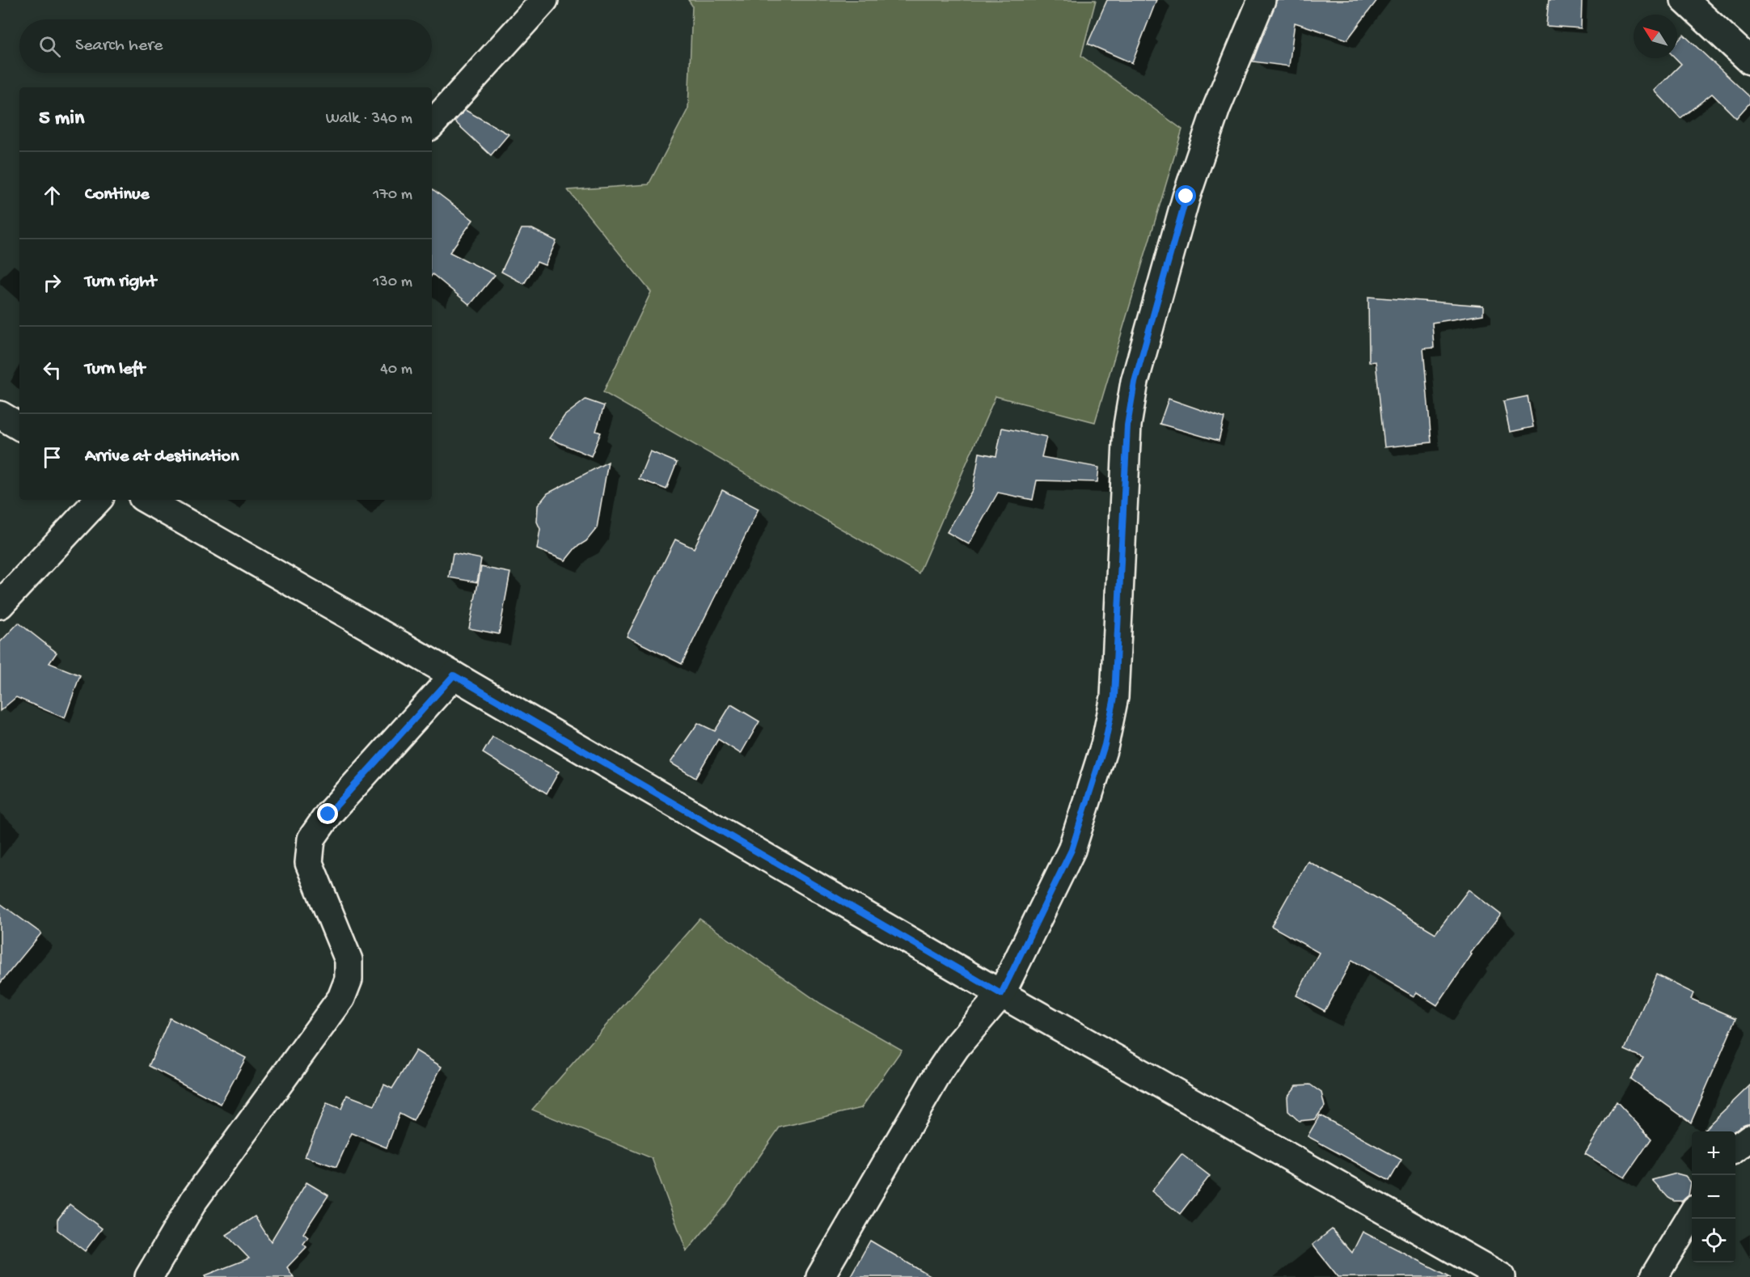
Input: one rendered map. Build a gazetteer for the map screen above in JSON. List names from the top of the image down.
{
  "north": "top left",
  "page": {
    "search": "Search here",
    "heading": ["5 min", "Walk · 340 m"],
    "list": [
      ["Continue", "170 m"],
      ["Turn right", "130 m"],
      ["Turn left", "40 m"],
      "Arrive at destination"
    ],
    "map_buttons": ["+", "−"]
  }
}
